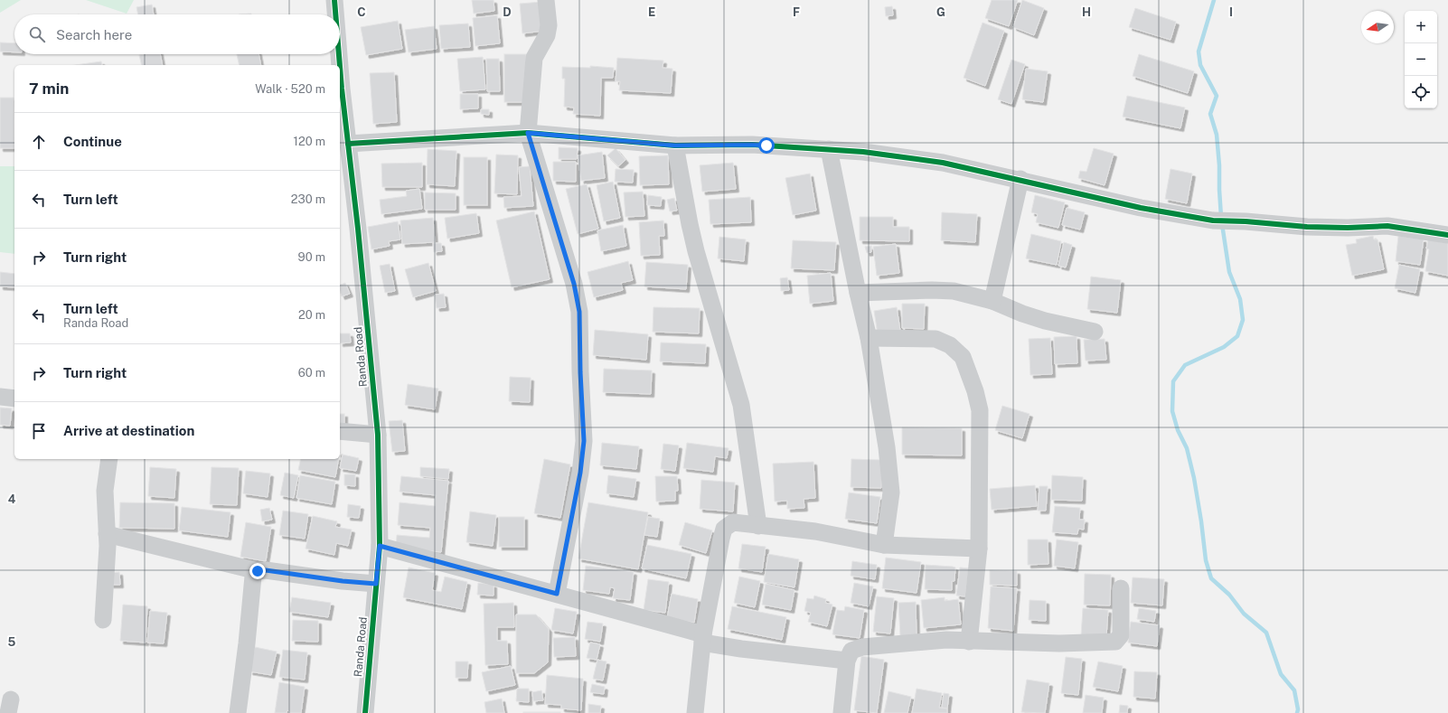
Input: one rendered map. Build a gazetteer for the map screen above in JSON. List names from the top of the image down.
{
  "streets": {
    "street": ["Randa Road"]
  },
  "north": "left",
  "page": {
    "map_buttons": ["+", "−"],
    "search": "Search here",
    "heading": ["7 min", "Walk · 520 m"],
    "list": [
      ["Continue", "120 m"],
      ["Turn left", "230 m"],
      ["Turn right", "90 m"],
      ["Turn left", "Randa Road", "20 m"],
      ["Turn right", "60 m"],
      "Arrive at destination"
    ]
  },
  "grid": {
    "columns": [
      "C",
      "D",
      "E",
      "F",
      "G",
      "H",
      "I"
    ],
    "rows": ["4", "5"]
  }
}
